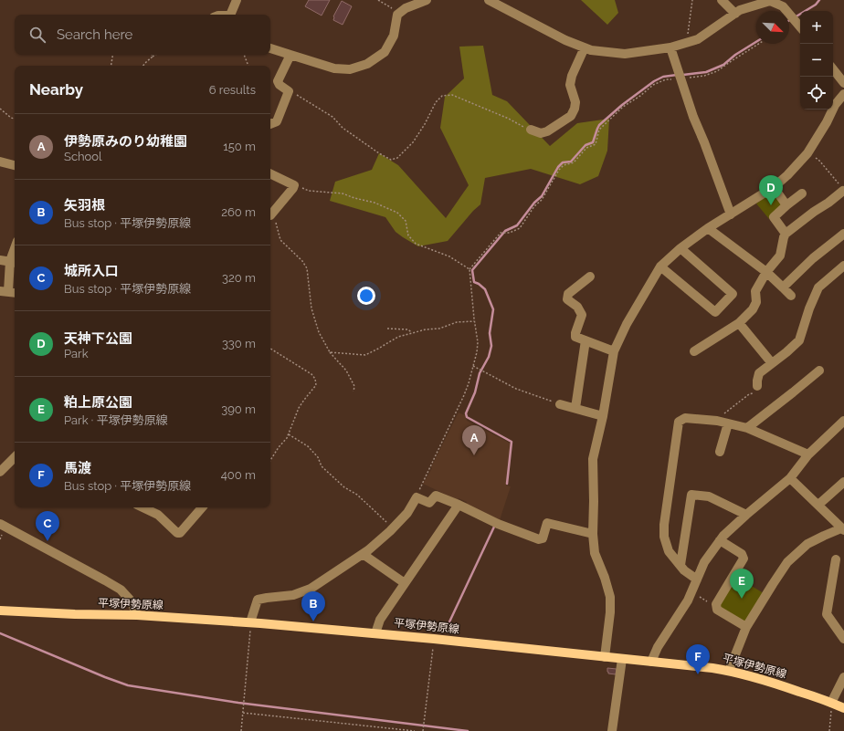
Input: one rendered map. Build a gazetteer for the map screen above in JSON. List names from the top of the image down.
{
  "streets": {
    "main road": ["平塚伊勢原線"]
  },
  "north": "bottom right",
  "page": {
    "map_buttons": ["+", "−"],
    "search": "Search here",
    "heading": ["Nearby", "6 results"],
    "list": [
      {
        "mark": "A",
        "name": "伊勢原みのり幼稚園",
        "note": "School",
        "value": "150 m"
      },
      {
        "mark": "B",
        "name": "矢羽根",
        "note": "Bus stop · 平塚伊勢原線",
        "value": "260 m"
      },
      {
        "mark": "C",
        "name": "城所入口",
        "note": "Bus stop · 平塚伊勢原線",
        "value": "320 m"
      },
      {
        "mark": "D",
        "name": "天神下公園",
        "note": "Park",
        "value": "330 m"
      },
      {
        "mark": "E",
        "name": "粕上原公園",
        "note": "Park · 平塚伊勢原線",
        "value": "390 m"
      },
      {
        "mark": "F",
        "name": "馬渡",
        "note": "Bus stop · 平塚伊勢原線",
        "value": "400 m"
      }
    ],
    "pins": [
      "D",
      "A",
      "C",
      "E",
      "B",
      "F"
    ]
  }
}
